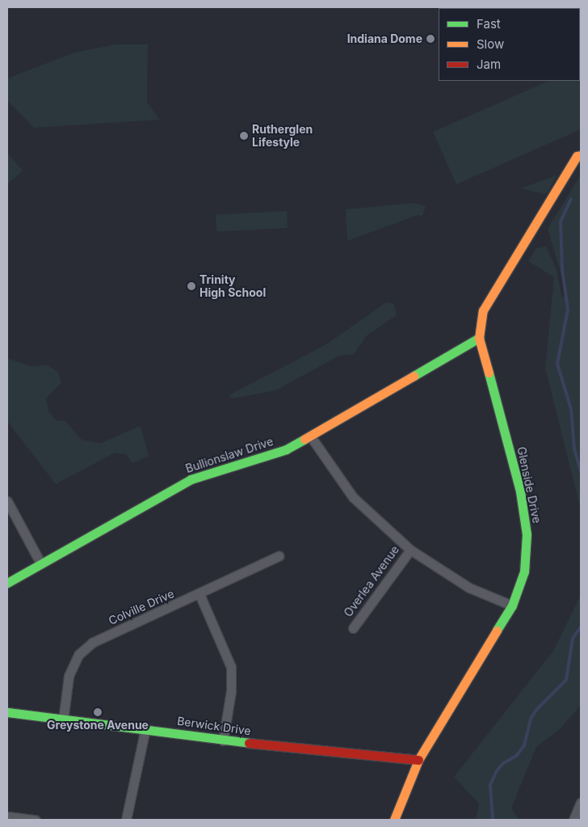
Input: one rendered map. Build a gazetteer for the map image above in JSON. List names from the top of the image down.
{
  "streets": {
    "street": [
      "Bullionslaw Drive",
      "Glenside Drive",
      "Overlea Avenue",
      "Colville Drive",
      "Berwick Drive"
    ]
  },
  "crossings": [
    ["Bullionslaw Drive", "Glenside Drive"],
    ["Bullionslaw Drive", "Overlea Avenue"],
    ["Glenside Drive", "Overlea Avenue"],
    ["Glenside Drive", "Berwick Drive"],
    ["Colville Drive", "Berwick Drive"]
  ],
  "places": [
    "Indiana Dome",
    "Rutherglen Lifestyle",
    "Trinity High School",
    "Greystone Avenue"
  ],
  "legend": ["Fast", "Slow", "Jam"]
}
